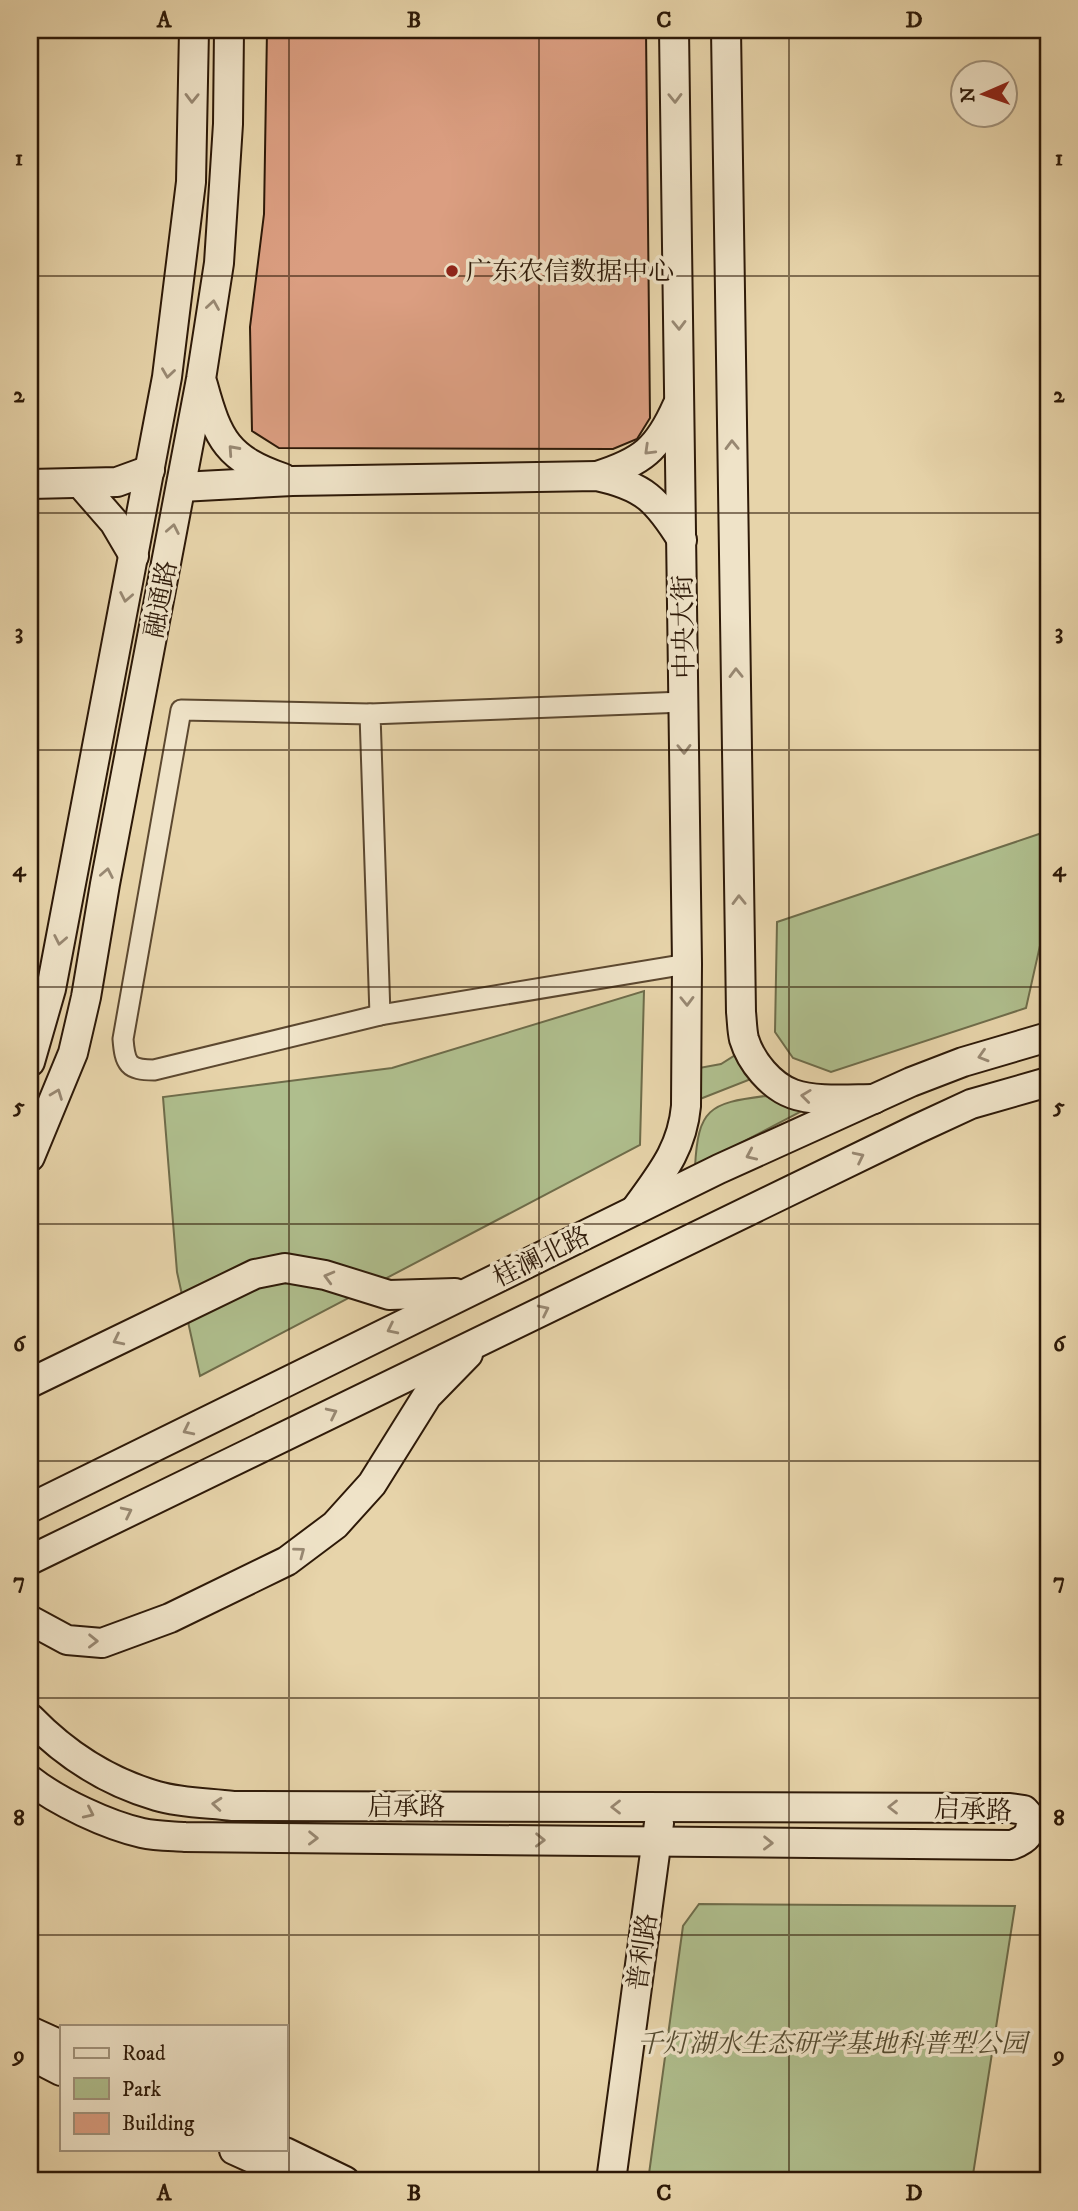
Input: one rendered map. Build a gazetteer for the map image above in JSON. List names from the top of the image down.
{
  "streets": {
    "main road": [
      "融通路",
      "中央大街",
      "桂澜北路",
      "启承路",
      "普利路"
    ]
  },
  "crossings": [
    ["中央大街", "桂澜北路"],
    ["启承路", "普利路"]
  ],
  "parks": ["千灯湖水生态研学基地科普型公园"],
  "places": ["广东农信数据中心"],
  "legend": ["Road", "Park", "Building"],
  "north": "left",
  "grid": {
    "columns": [
      "A",
      "B",
      "C",
      "D"
    ],
    "rows": [
      "1",
      "2",
      "3",
      "4",
      "5",
      "6",
      "7",
      "8",
      "9"
    ]
  }
}
